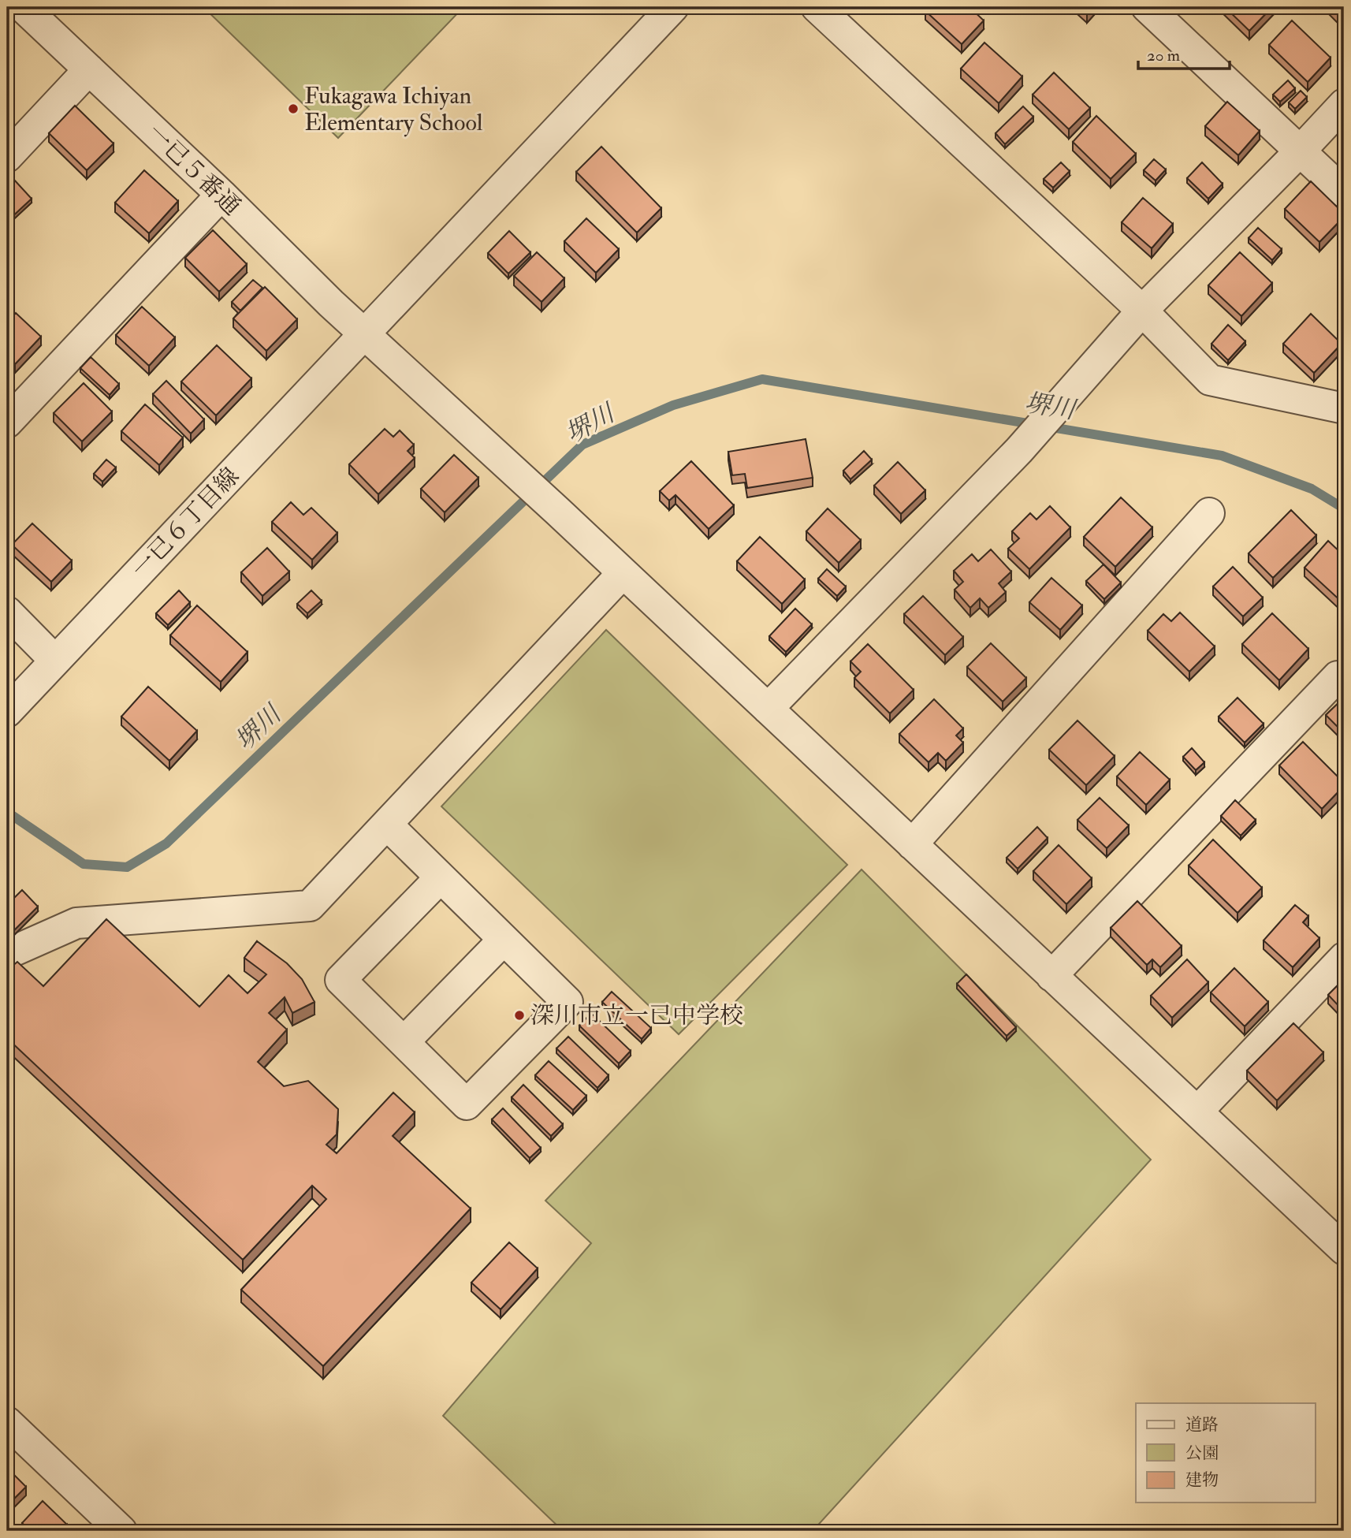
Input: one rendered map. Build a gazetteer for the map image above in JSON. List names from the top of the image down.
{
  "streets": {
    "street": ["一已５番通", "一已６丁目線"]
  },
  "crossings": [
    ["一已５番通", "一已６丁目線"]
  ],
  "water": ["堺川"],
  "places": ["Fukagawa Ichiyan Elementary School", "深川市立一已中学校"],
  "legend": ["道路", "公園", "建物"],
  "scale_bar": "20 m"
}
